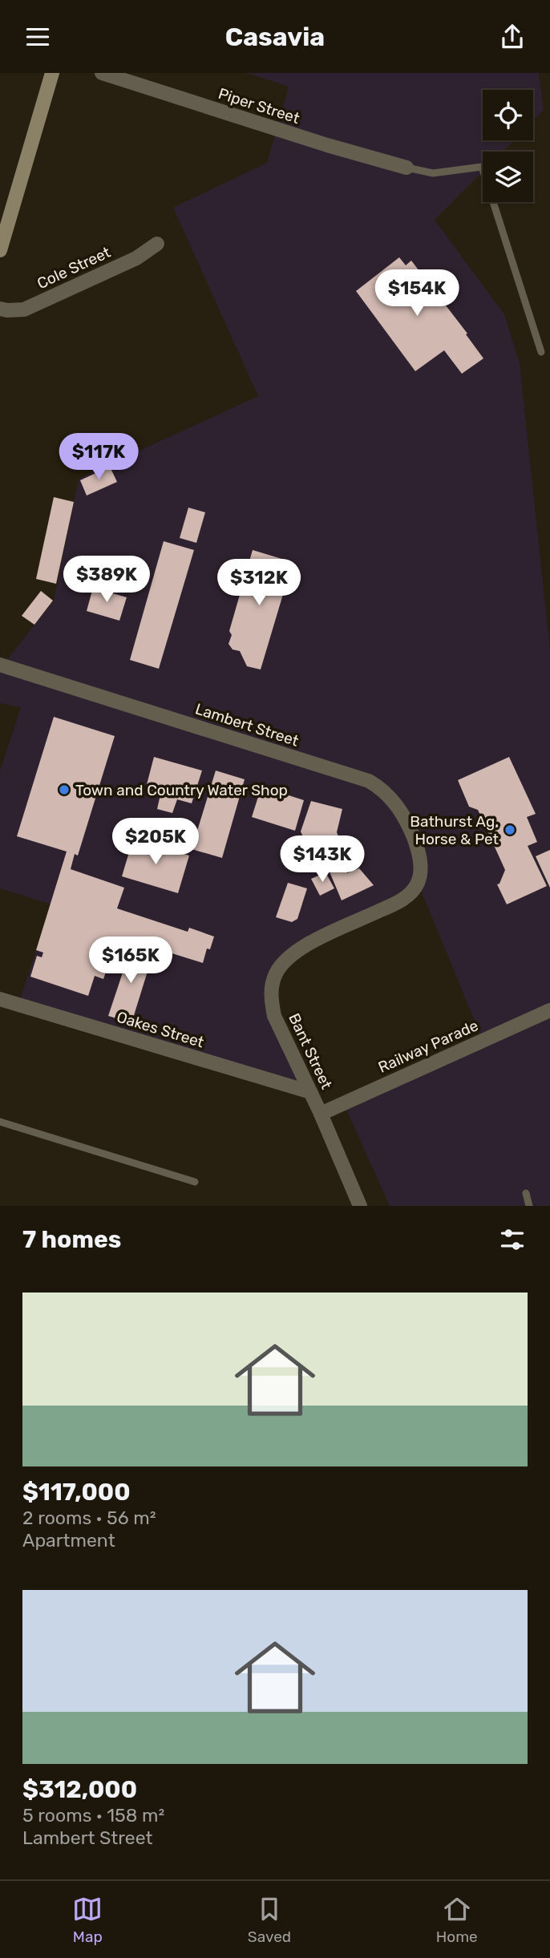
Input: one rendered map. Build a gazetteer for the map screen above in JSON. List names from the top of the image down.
{
  "streets": {
    "street": [
      "Piper Street",
      "Cole Street",
      "Lambert Street",
      "Oakes Street",
      "Railway Parade",
      "Bant Street"
    ]
  },
  "crossings": [
    ["Lambert Street", "Bant Street"],
    ["Oakes Street", "Bant Street"],
    ["Railway Parade", "Bant Street"]
  ],
  "places": ["Town and Country Water Shop", "Bathurst Ag, Horse & Pet"],
  "page": {
    "header": "Casavia",
    "price": [
      "$154K",
      "$117K",
      "$389K",
      "$312K",
      "$205K",
      "$143K",
      "$165K"
    ],
    "heading": "7 homes",
    "list": [
      {
        "name": "$117,000",
        "note": "2 rooms · 56 m² · Apartment"
      },
      {
        "name": "$312,000",
        "note": "5 rooms · 158 m² · Lambert Street"
      }
    ],
    "tabs": ["Map", "Saved", "Home"]
  }
}
